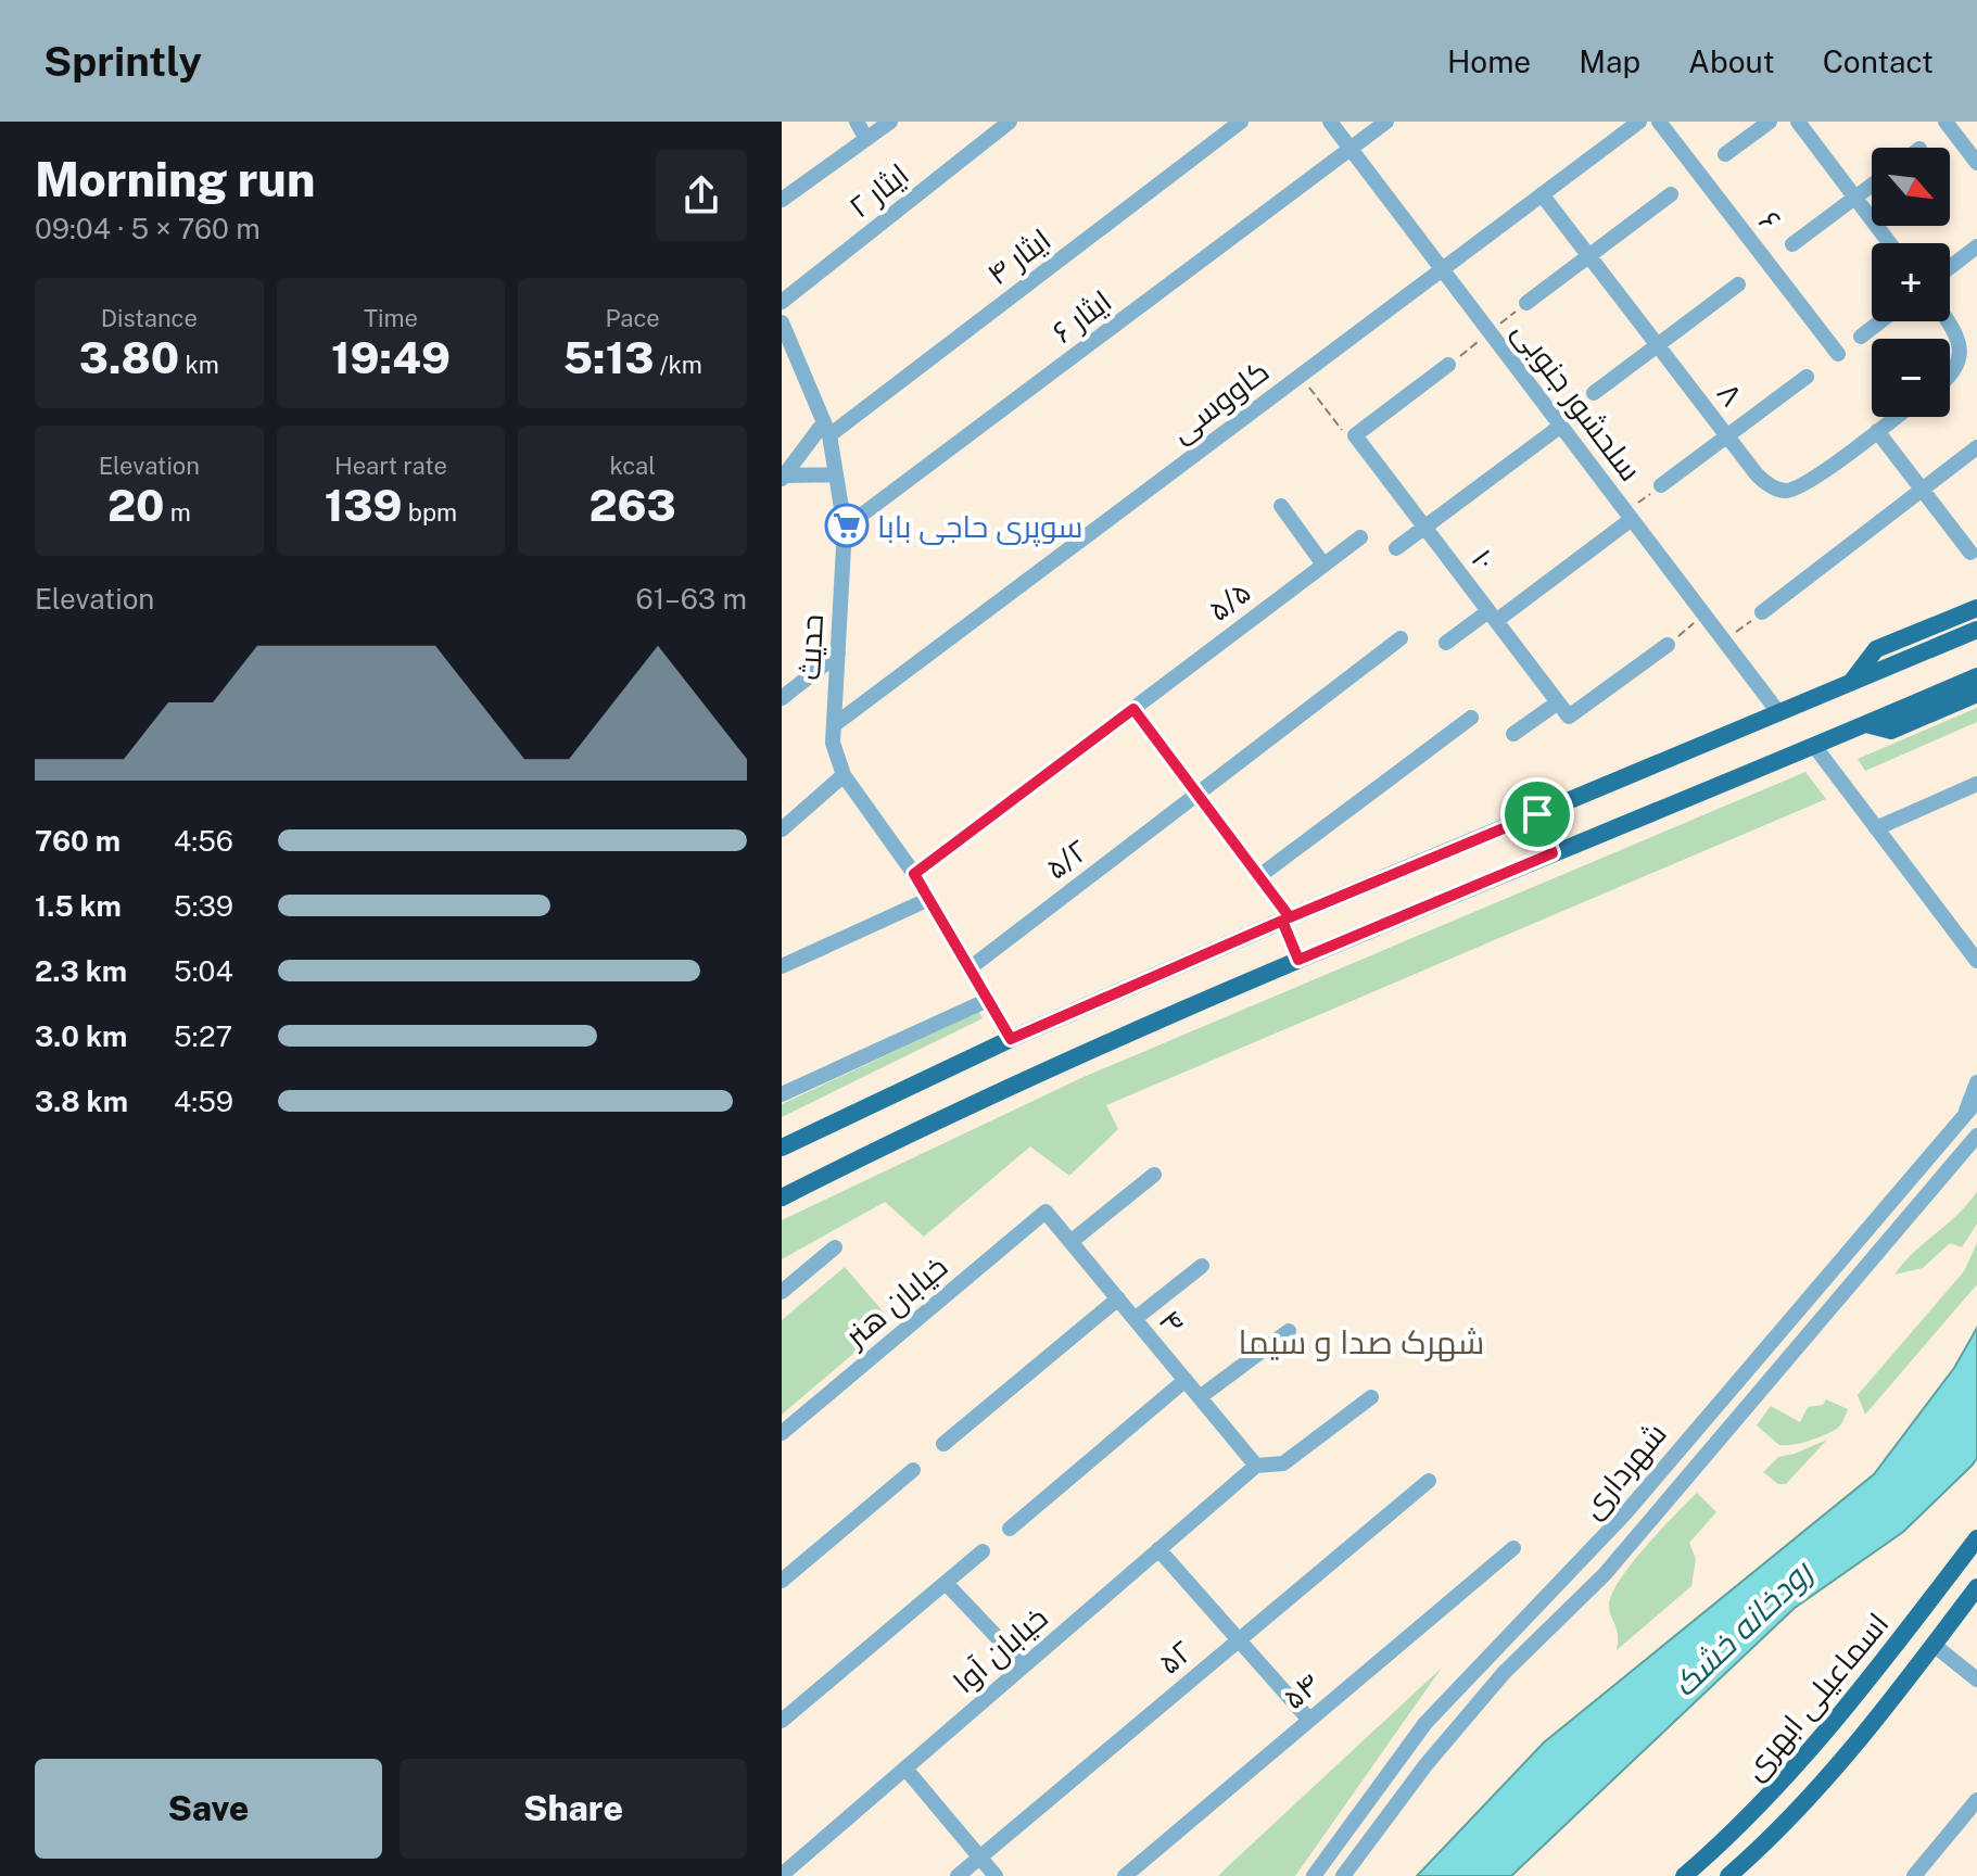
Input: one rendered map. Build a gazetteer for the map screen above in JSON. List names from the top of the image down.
{
  "streets": {
    "main road": ["اسماعیلی ابهری"],
    "street": [
      "ایثار ۲",
      "۶",
      "ایثار ۴",
      "ایثار ۶",
      "۸",
      "کاووسی",
      "سلحشور جنوبی",
      "۱۰",
      "۵/۵",
      "حدیث",
      "۵/۲",
      "خیابان هنر",
      "۴",
      "شهرداری",
      "خیابان آوا",
      "۵۲",
      "۵۴"
    ]
  },
  "crossings": [
    ["ایثار ۴", "حدیث"],
    ["ایثار ۶", "سلحشور جنوبی"],
    ["ایثار ۶", "حدیث"],
    ["۸", "کاووسی"],
    ["کاووسی", "سلحشور جنوبی"],
    ["کاووسی", "حدیث"],
    ["۵/۵", "حدیث"],
    ["حدیث", "۵/۲"],
    ["خیابان هنر", "۴"],
    ["۴", "خیابان آوا"]
  ],
  "districts": ["شهرک صدا و سیما"],
  "water": ["رودخانه خشک"],
  "places": {
    "supermarket": ["سوپری حاجی بابا"]
  },
  "north": "bottom right",
  "page": {
    "header": "Sprintly",
    "nav": [
      "Home",
      "Map",
      "About",
      "Contact"
    ],
    "heading": ["Morning run", "09:04 · 5 × 760 m"],
    "map_buttons": ["+", "−"],
    "stats": [
      ["Distance", "3.80 km"],
      ["Time", "19:49"],
      ["Pace", "5:13 /km"],
      ["Elevation", "20 m"],
      ["Heart rate", "139 bpm"],
      ["kcal", "263"]
    ],
    "chart": ["Elevation", "61–63 m"],
    "list": [
      {
        "name": "760 m",
        "note": "4:56"
      },
      {
        "name": "1.5 km",
        "note": "5:39"
      },
      {
        "name": "2.3 km",
        "note": "5:04"
      },
      {
        "name": "3.0 km",
        "note": "5:27"
      },
      {
        "name": "3.8 km",
        "note": "4:59"
      }
    ],
    "buttons": ["Save", "Share"]
  }
}
